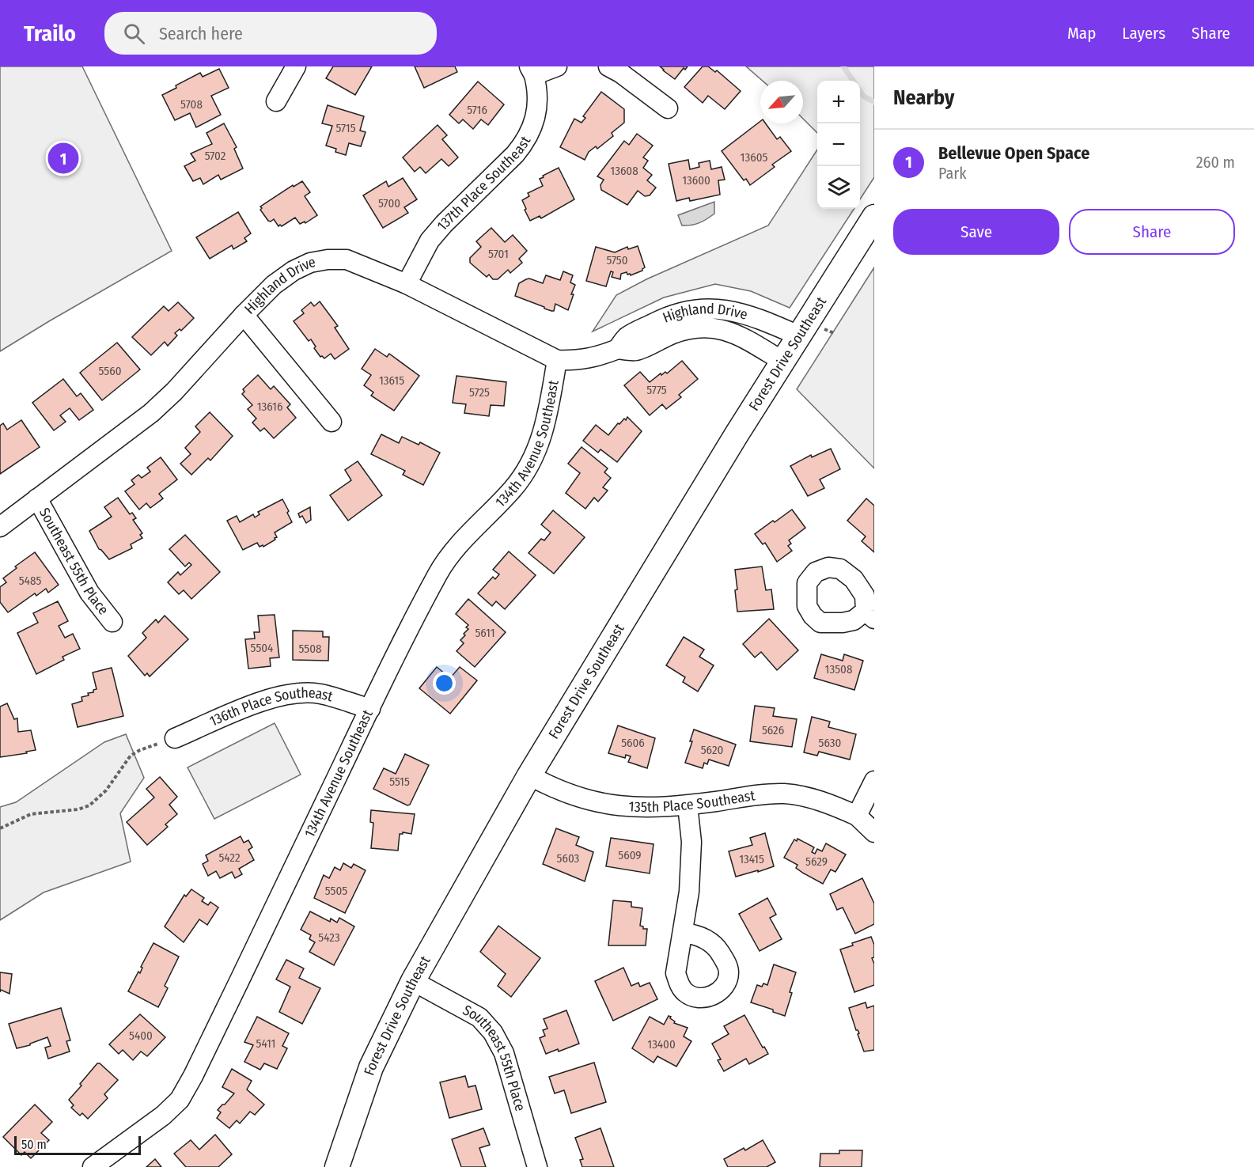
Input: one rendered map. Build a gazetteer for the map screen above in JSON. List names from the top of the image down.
{
  "streets": {
    "main road": ["Forest Drive Southeast"],
    "street": [
      "137th Place Southeast",
      "Highland Drive",
      "134th Avenue Southeast",
      "Southeast 55th Place",
      "136th Place Southeast",
      "135th Place Southeast"
    ]
  },
  "crossings": [
    ["137th Place Southeast", "Highland Drive"],
    ["Highland Drive", "Forest Drive Southeast"],
    ["Highland Drive", "134th Avenue Southeast"],
    ["Highland Drive", "Southeast 55th Place"],
    ["Forest Drive Southeast", "Southeast 55th Place"],
    ["Forest Drive Southeast", "135th Place Southeast"],
    ["134th Avenue Southeast", "136th Place Southeast"]
  ],
  "house_numbers": [
    "5708",
    "5716",
    "5715",
    "5702",
    "13605",
    "13608",
    "13600",
    "5700",
    "5701",
    "5750",
    "5560",
    "13615",
    "5775",
    "5725",
    "13616",
    "5485",
    "5611",
    "5504",
    "5508",
    "13508",
    "5626",
    "5606",
    "5630",
    "5620",
    "5515",
    "5609",
    "5422",
    "5603",
    "13415",
    "5629",
    "5505",
    "5423",
    "5400",
    "5411",
    "13400"
  ],
  "scale_bar": "50 m",
  "north": "bottom left",
  "page": {
    "header": "Trailo",
    "search": "Search here",
    "nav": ["Map", "Layers", "Share"],
    "heading": "Nearby",
    "map_buttons": ["+", "−"],
    "list": [
      {
        "mark": "1",
        "name": "Bellevue Open Space",
        "note": "Park",
        "value": "260 m"
      }
    ],
    "pins": "1",
    "buttons": ["Save", "Share"],
    "scale": "50 m"
  }
}
